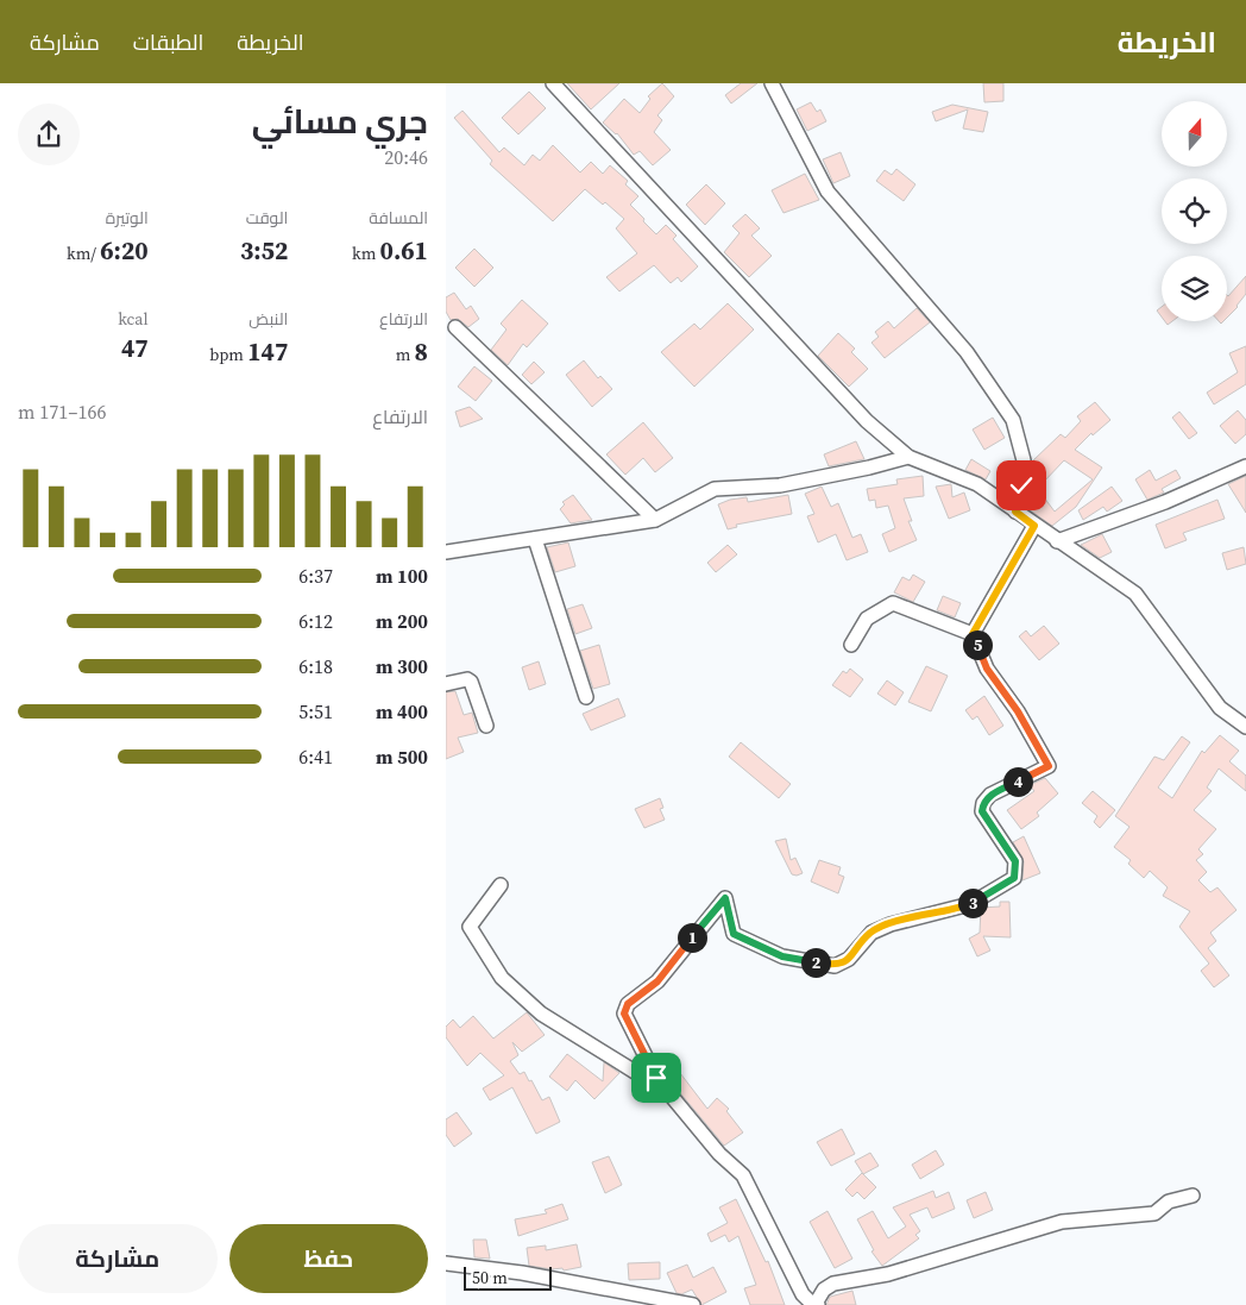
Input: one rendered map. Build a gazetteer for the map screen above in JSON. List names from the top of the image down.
{
  "scale_bar": "50 m",
  "north": "top",
  "page": {
    "header": "الخريطة",
    "nav": ["الخريطة", "الطبقات", "مشاركة"],
    "heading": ["جري مسائي", "20:46"],
    "stats": [
      ["المسافة", "0.61 km"],
      ["الوقت", "3:52"],
      ["الوتيرة", "6:20 /km"],
      ["الارتفاع", "8 m"],
      ["النبض", "147 bpm"],
      ["kcal", "47"]
    ],
    "chart": ["الارتفاع", "166–171 m"],
    "list": [
      {
        "name": "100 m",
        "note": "6:37"
      },
      {
        "name": "200 m",
        "note": "6:12"
      },
      {
        "name": "300 m",
        "note": "6:18"
      },
      {
        "name": "400 m",
        "note": "5:51"
      },
      {
        "name": "500 m",
        "note": "6:41"
      }
    ],
    "pins": [
      "5",
      "4",
      "3",
      "1",
      "2"
    ],
    "buttons": ["حفظ", "مشاركة"],
    "scale": "50 m"
  }
}
